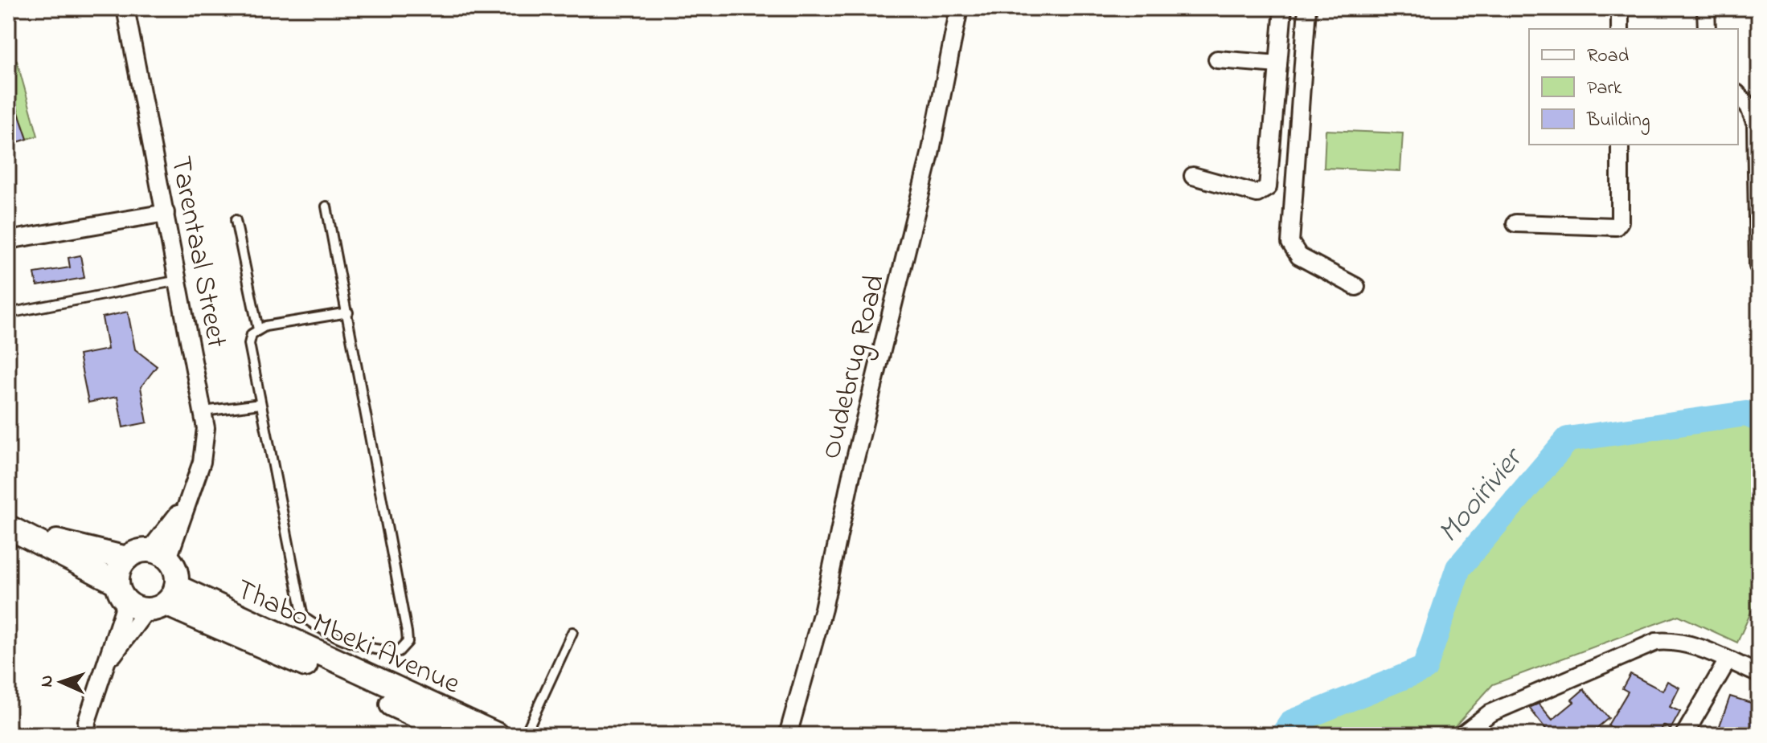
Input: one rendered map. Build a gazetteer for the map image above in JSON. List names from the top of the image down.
{
  "streets": {
    "main road": ["Thabo Mbeki Avenue"],
    "street": ["Tarentaal Street", "Oudebrug Road"]
  },
  "water": ["Mooirivier"],
  "legend": ["Road", "Park", "Building"],
  "north": "left"
}
